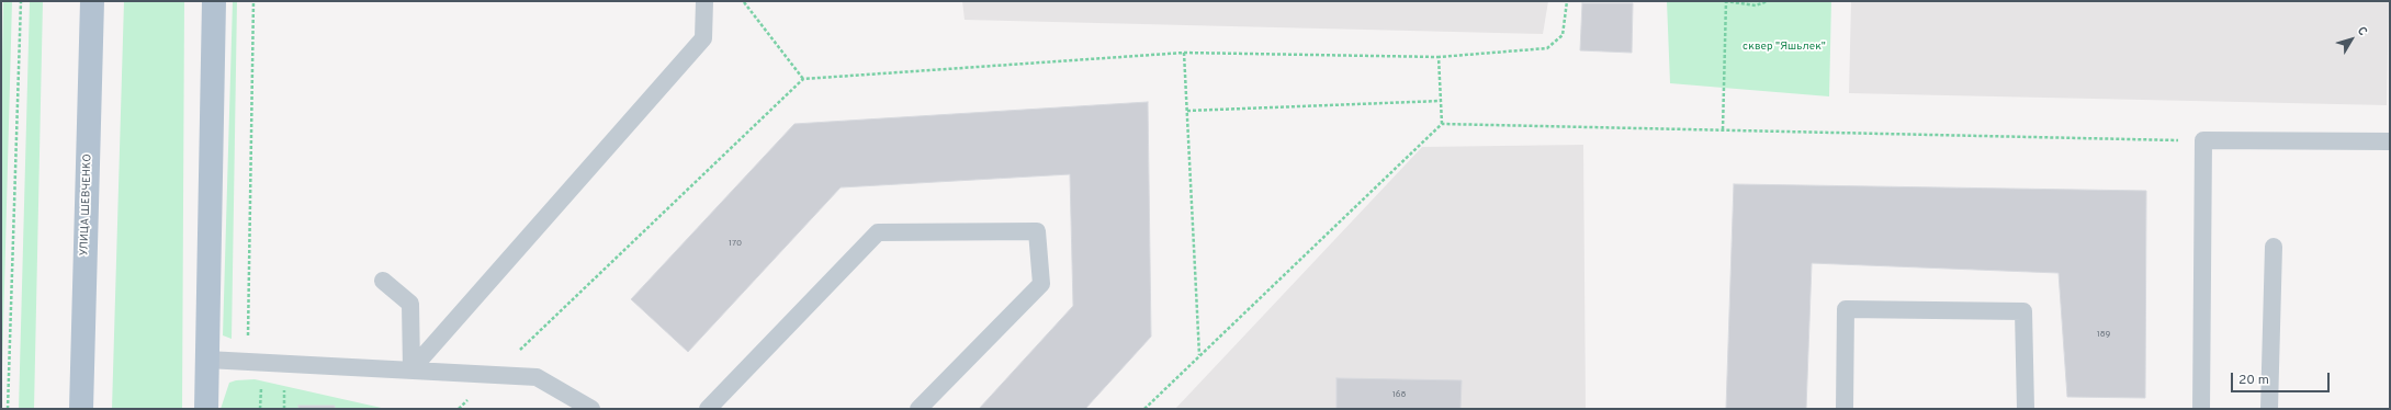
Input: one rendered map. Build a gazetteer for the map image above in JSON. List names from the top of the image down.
{
  "streets": {
    "main road": ["УЛИЦА ШЕВЧЕНКО"]
  },
  "parks": ["сквер \"Яшьлек\""],
  "house_numbers": ["170", "189", "168"],
  "scale_bar": "20 m",
  "north": "top right"
}
